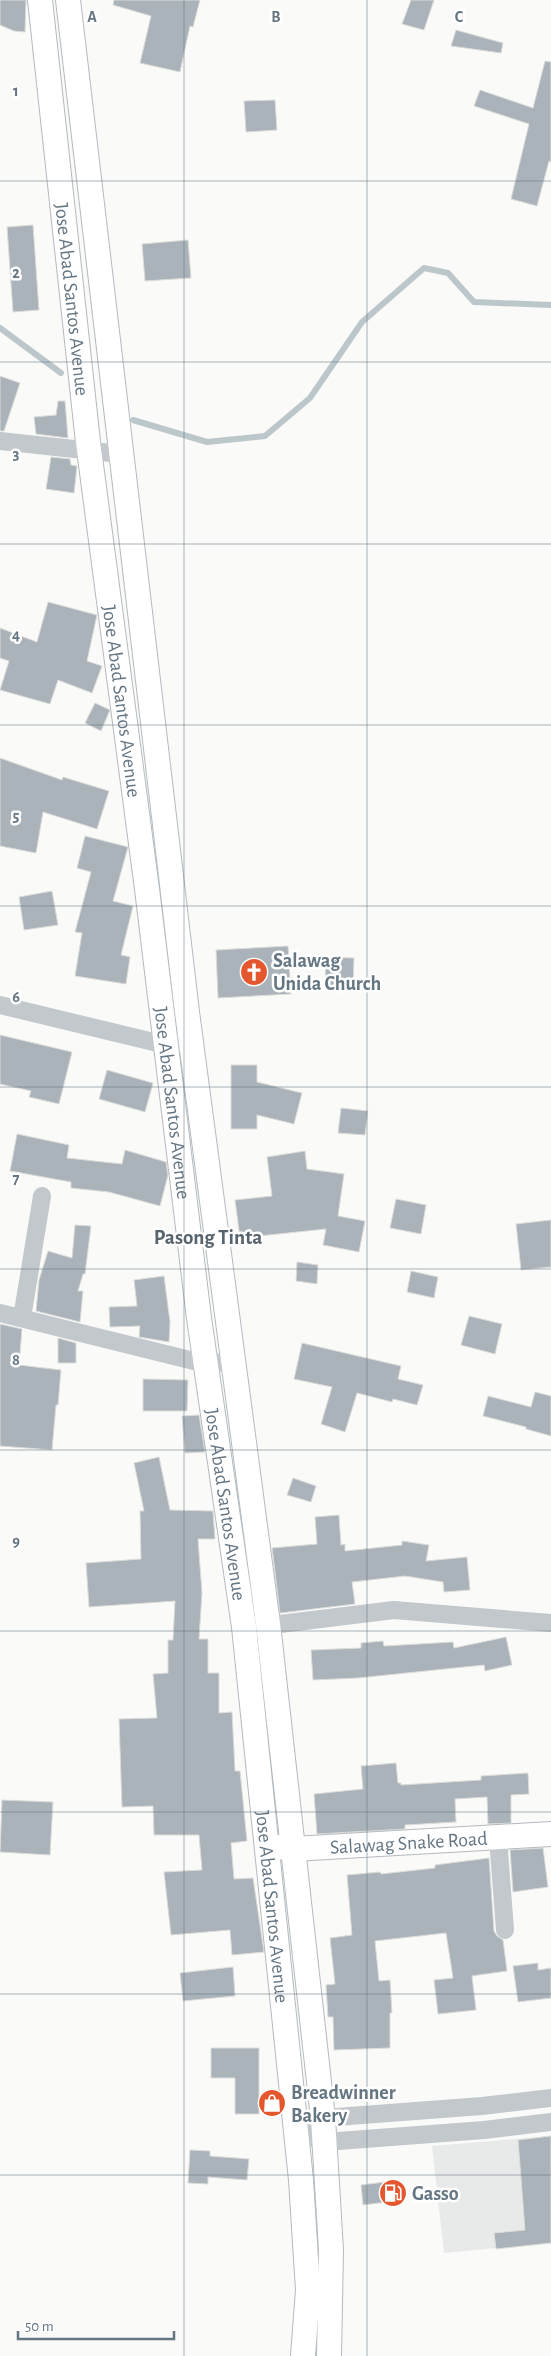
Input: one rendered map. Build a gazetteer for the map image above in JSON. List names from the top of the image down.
{
  "streets": {
    "main road": ["Jose Abad Santos Avenue", "Salawag Snake Road"]
  },
  "crossings": [
    ["Jose Abad Santos Avenue", "Salawag Snake Road"]
  ],
  "districts": ["Pasong Tinta"],
  "places": {
    "church": ["Salawag Unida Church"],
    "shop": ["Breadwinner Bakery"],
    "fuel station": ["Gasso"]
  },
  "scale_bar": "50 m",
  "grid": {
    "columns": ["A", "B", "C"],
    "rows": [
      "1",
      "2",
      "3",
      "4",
      "5",
      "6",
      "7",
      "8",
      "9"
    ]
  }
}
